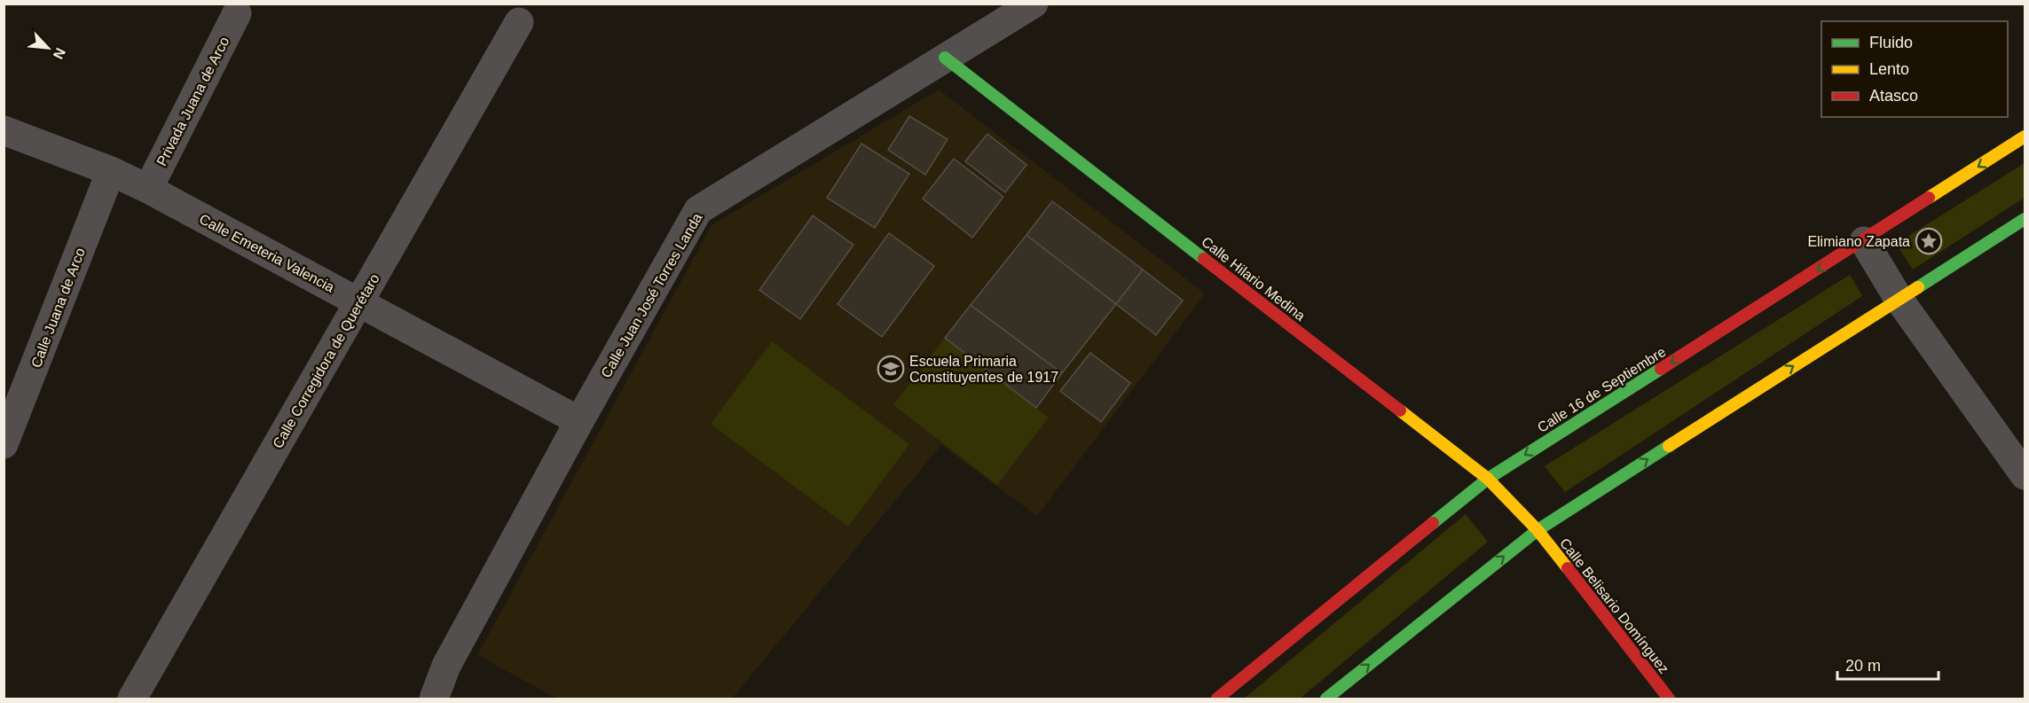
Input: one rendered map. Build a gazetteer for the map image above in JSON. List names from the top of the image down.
{
  "streets": {
    "street": [
      "Privada Juana de Arco",
      "Calle Emeteria Valencia",
      "Calle Hilario Medina",
      "Calle Juan José Torres Landa",
      "Calle Juana de Arco",
      "Calle Corregidora de Querétaro",
      "Calle 16 de Septiembre",
      "Calle Belisario Domínguez"
    ]
  },
  "crossings": [
    ["Privada Juana de Arco", "Calle Emeteria Valencia"],
    ["Calle Emeteria Valencia", "Calle Juan José Torres Landa"],
    ["Calle Emeteria Valencia", "Calle Juana de Arco"],
    ["Calle Emeteria Valencia", "Calle Corregidora de Querétaro"],
    ["Calle Hilario Medina", "Calle Juan José Torres Landa"],
    ["Calle Hilario Medina", "Calle 16 de Septiembre"],
    ["Calle Hilario Medina", "Calle Belisario Domínguez"]
  ],
  "places": {
    "place": ["Elimiano Zapata"],
    "school or university": ["Escuela Primaria Constituyentes de 1917"]
  },
  "legend": ["Fluido", "Lento", "Atasco"],
  "scale_bar": "20 m",
  "north": "bottom right"
}
